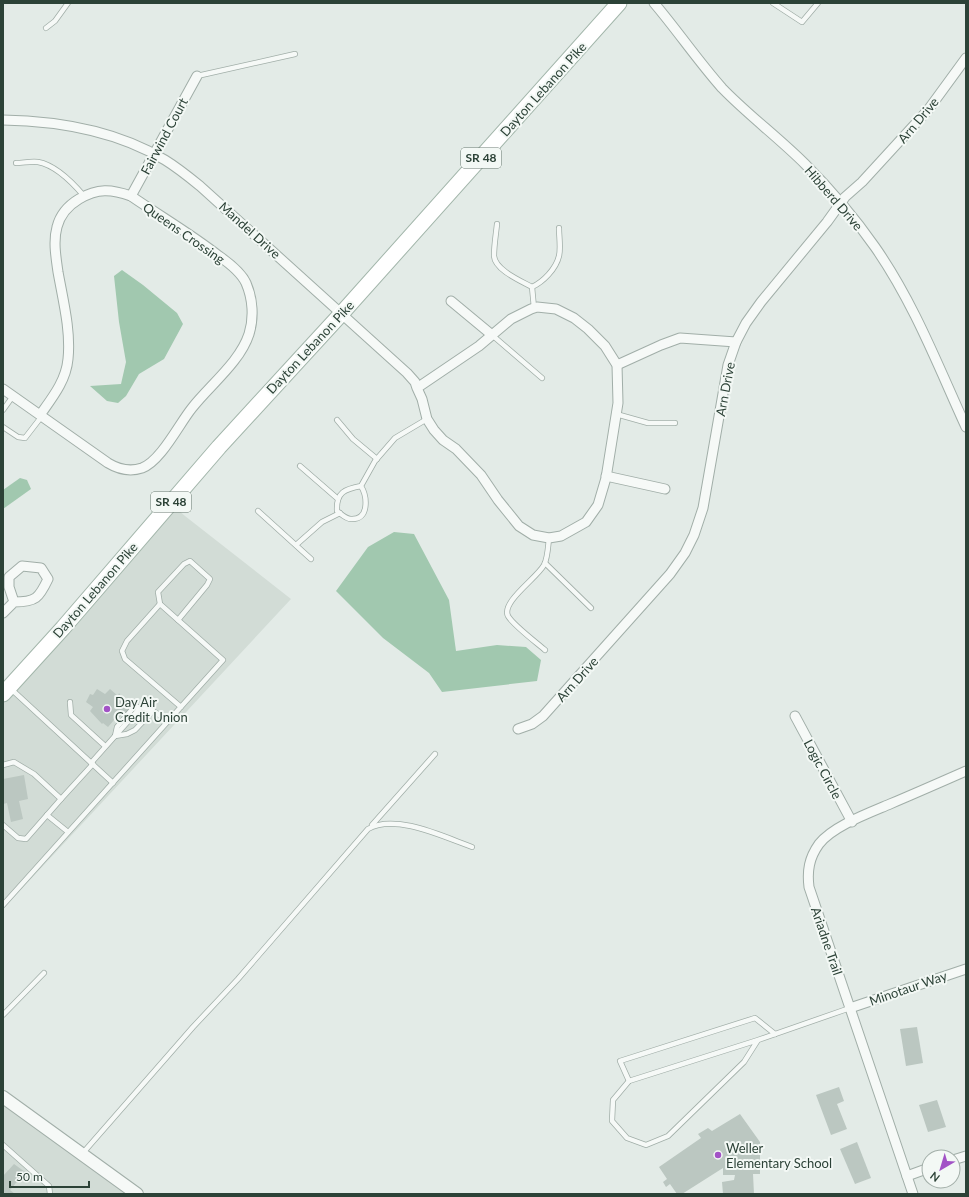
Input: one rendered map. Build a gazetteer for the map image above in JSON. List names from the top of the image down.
{
  "streets": {
    "main road": ["Dayton Lebanon Pike", "SR 48"],
    "street": [
      "Arn Drive",
      "Fairwind Court",
      "Hibberd Drive",
      "Mandel Drive",
      "Queens Crossing",
      "Logic Circle",
      "Ariadne Trail",
      "Minotaur Way"
    ]
  },
  "crossings": [
    ["Dayton Lebanon Pike", "Mandel Drive"],
    ["Arn Drive", "Hibberd Drive"],
    ["Fairwind Court", "Mandel Drive"],
    ["Fairwind Court", "Queens Crossing"],
    ["Logic Circle", "Ariadne Trail"],
    ["Ariadne Trail", "Minotaur Way"]
  ],
  "places": ["Day Air Credit Union", "Weller Elementary School"],
  "scale_bar": "50 m",
  "north": "bottom left"
}
